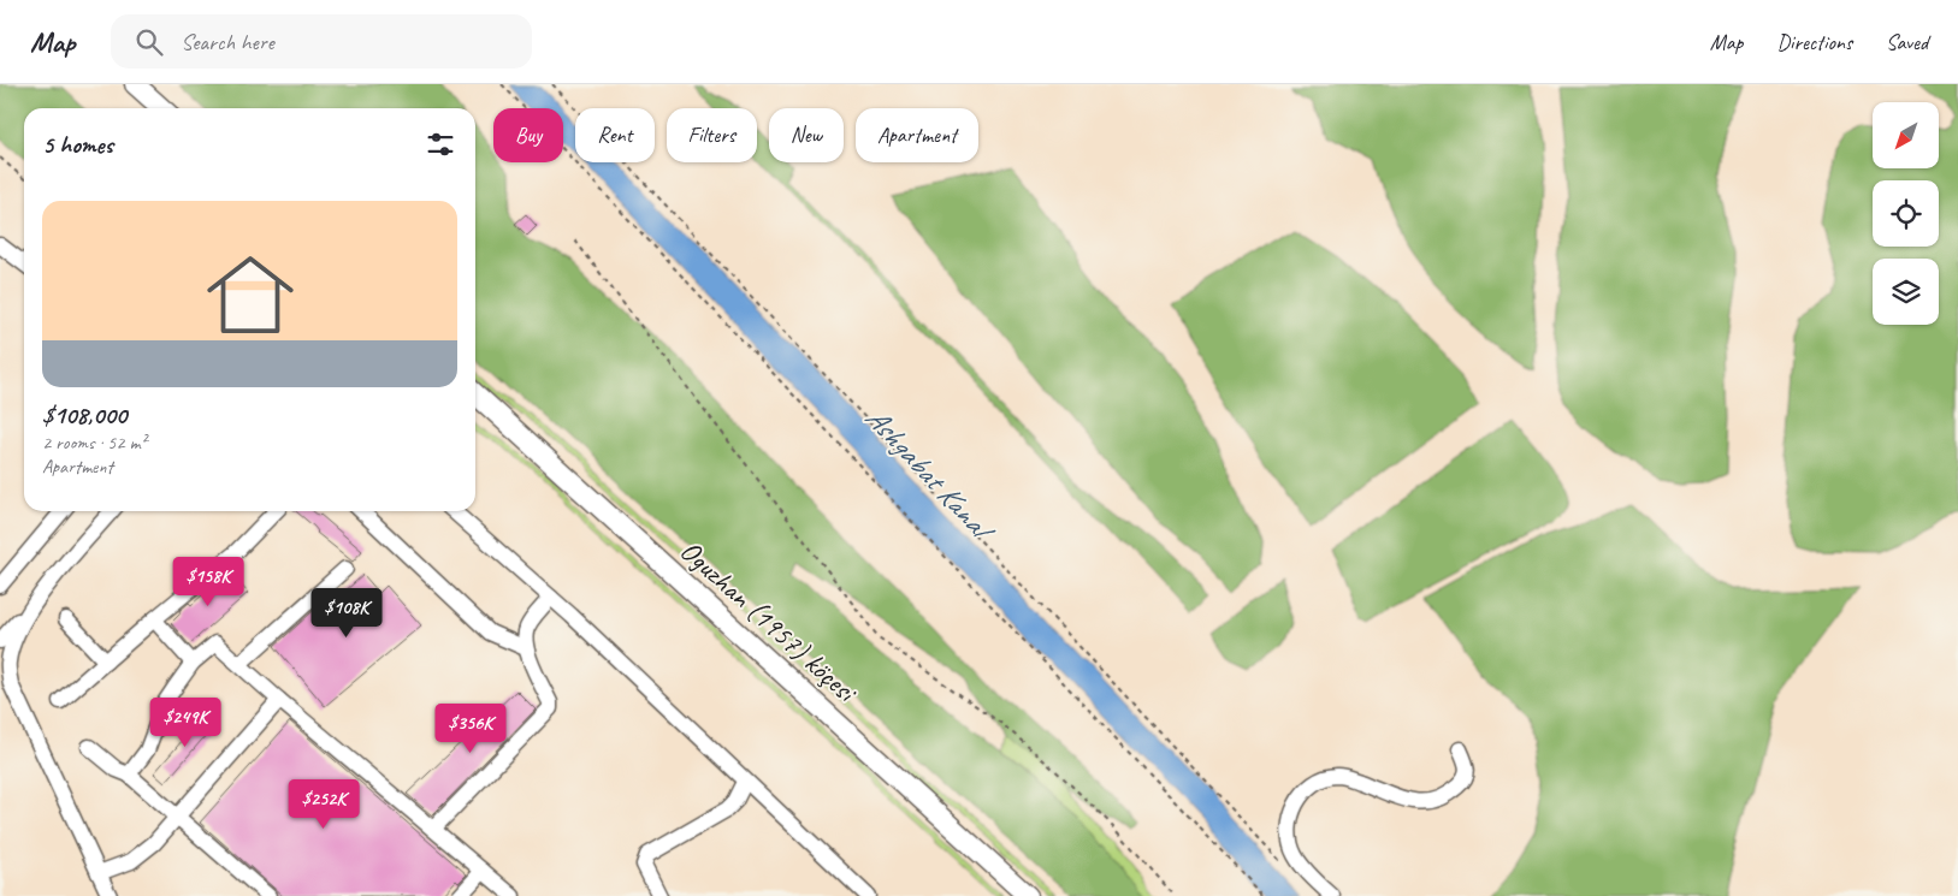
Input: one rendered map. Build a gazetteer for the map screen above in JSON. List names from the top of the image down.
{
  "streets": {
    "main road": ["Oguzhan (1957) köçesi"]
  },
  "water": ["Ashgabat Kanal"],
  "north": "bottom left",
  "page": {
    "header": "Map",
    "search": "Search here",
    "nav": ["Map", "Directions", "Saved"],
    "chip": [
      "Buy",
      "Rent",
      "Filters",
      "New",
      "Apartment"
    ],
    "heading": "5 homes",
    "list": [
      {
        "name": "$108,000",
        "note": "2 rooms · 52 m² · Apartment"
      }
    ],
    "price": [
      "$158K",
      "$108K",
      "$249K",
      "$356K",
      "$252K"
    ]
  }
}
